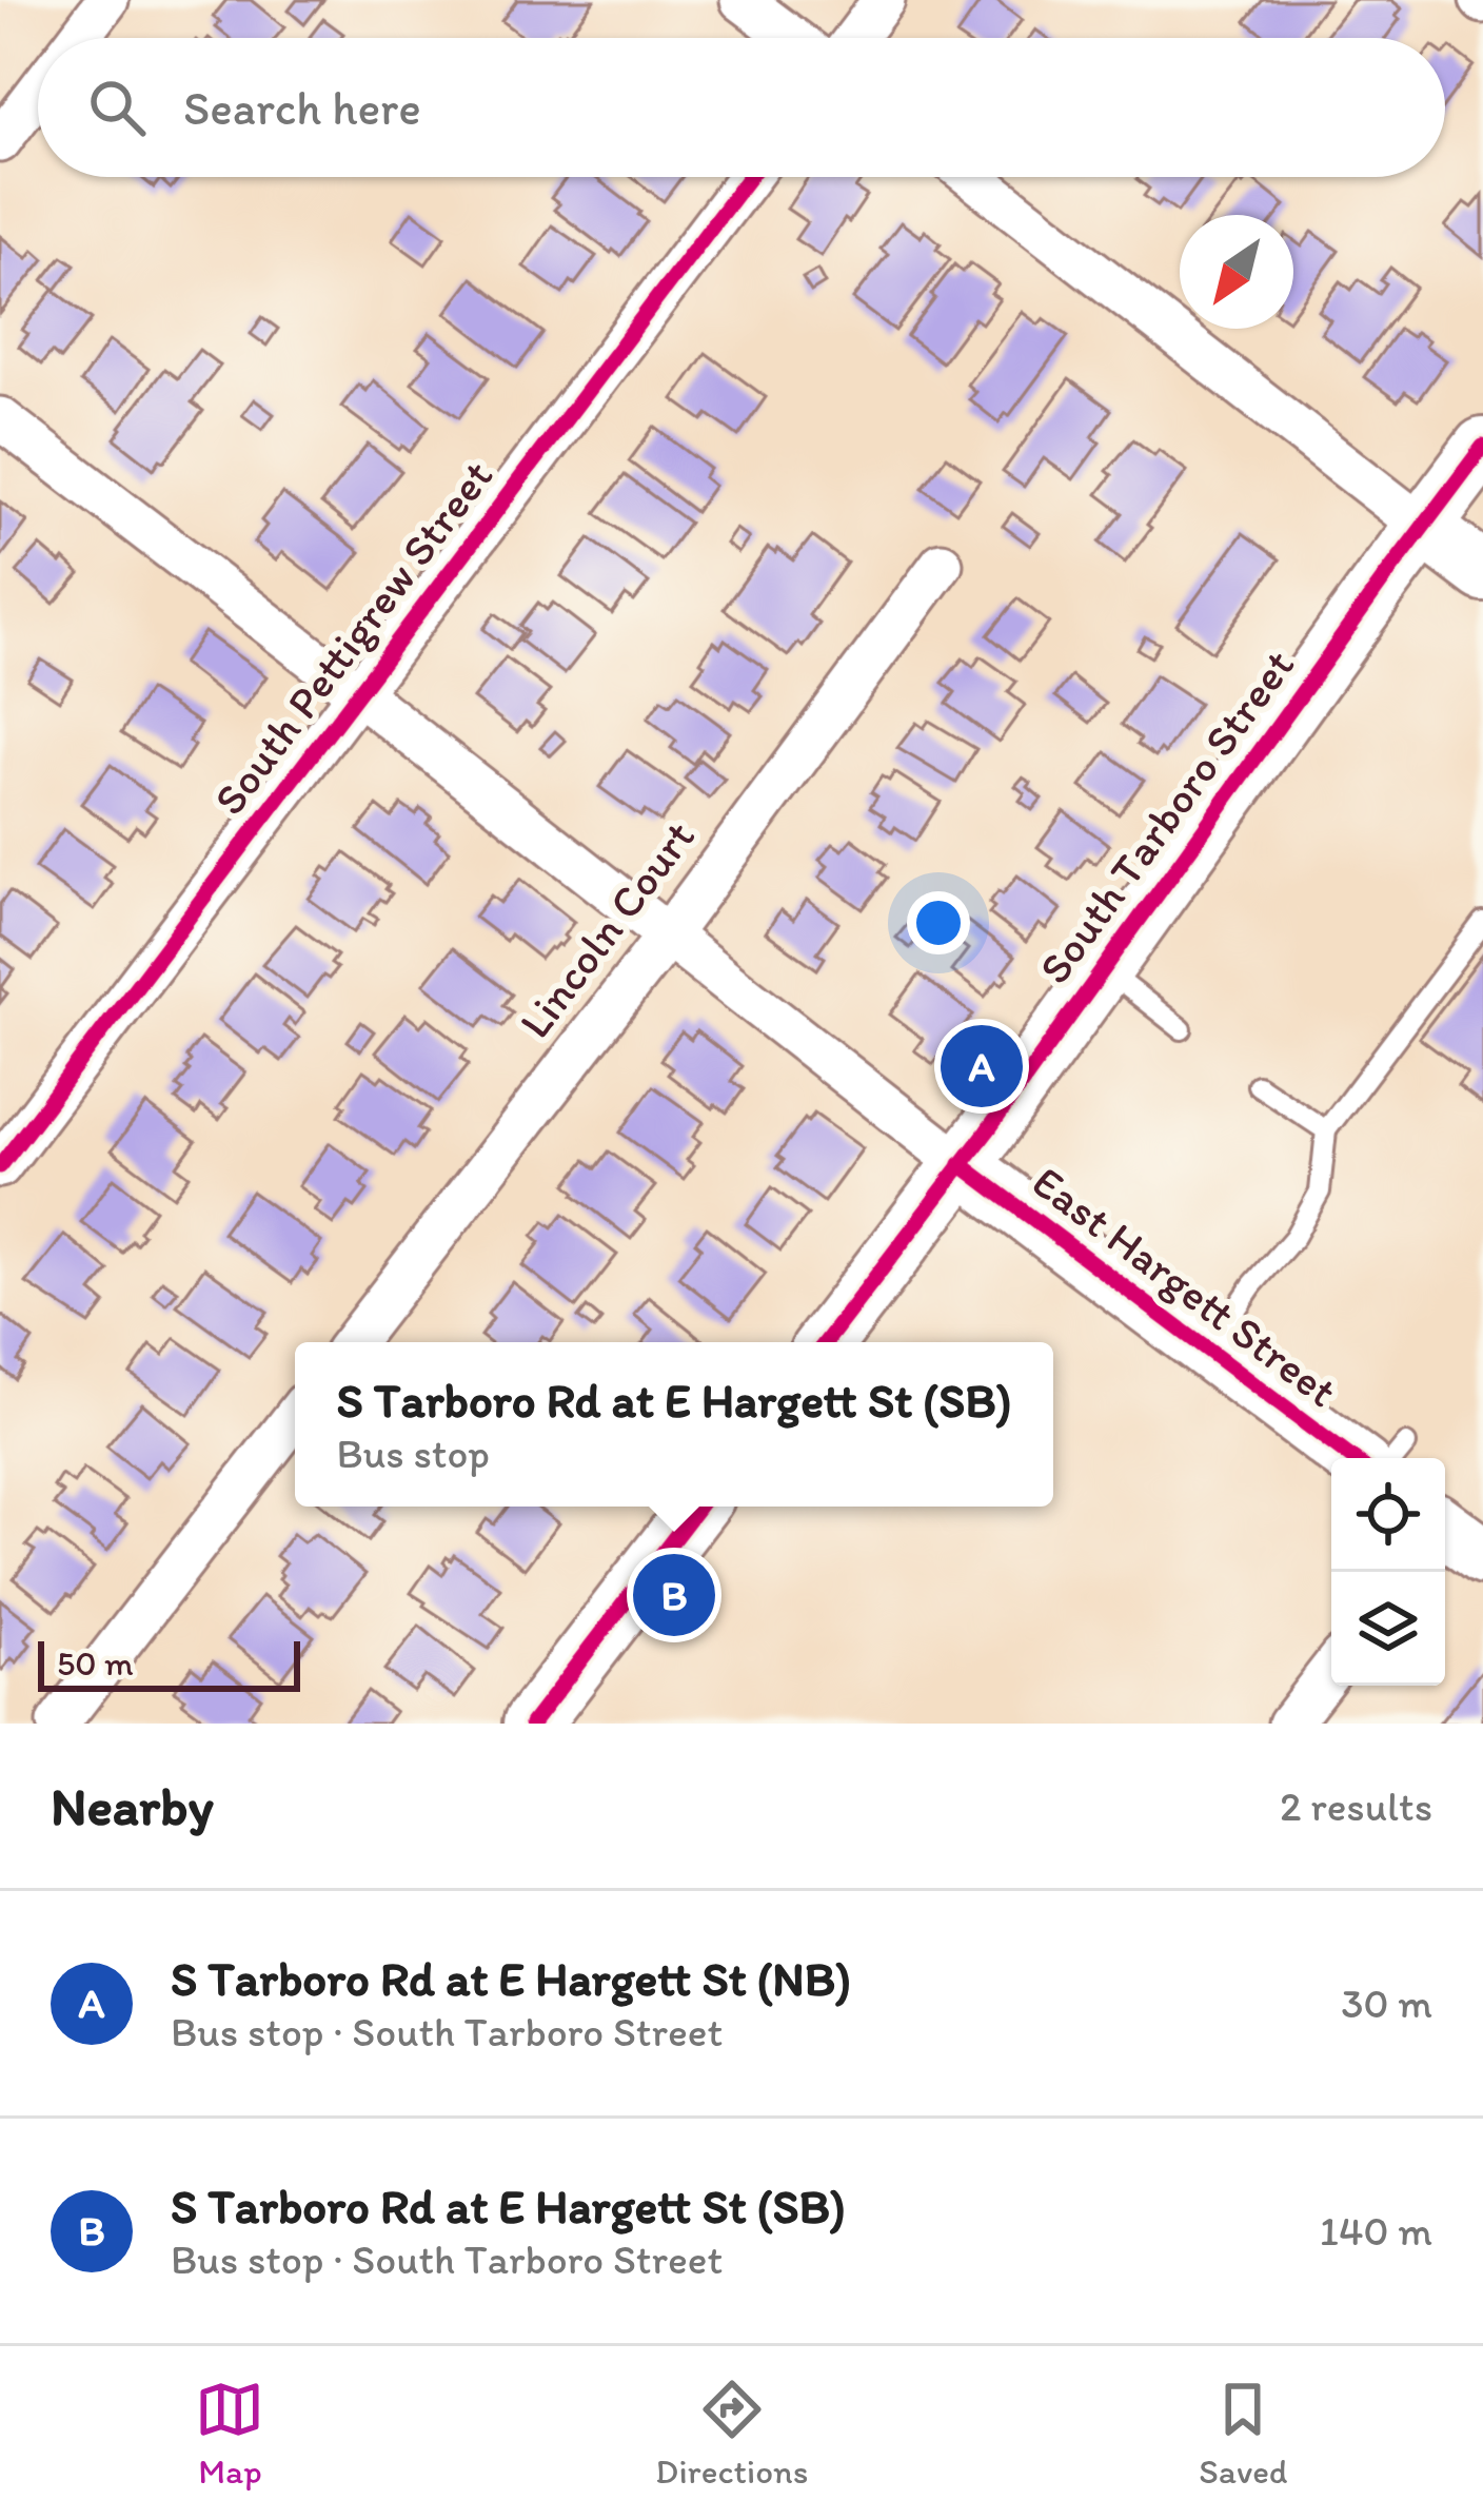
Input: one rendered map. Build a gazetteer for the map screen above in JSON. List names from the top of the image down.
{
  "streets": {
    "main road": ["South Tarboro Street", "East Hargett Street"],
    "street": ["South Pettigrew Street", "Lincoln Court"]
  },
  "crossings": [
    ["South Pettigrew Street", "East Hargett Street"],
    ["South Tarboro Street", "East Hargett Street"],
    ["Lincoln Court", "East Hargett Street"]
  ],
  "scale_bar": "50 m",
  "north": "bottom left",
  "page": {
    "search": "Search here",
    "pins": ["A", "B"],
    "popup": ["S Tarboro Rd at E Hargett St (SB)", "Bus stop"],
    "scale": "50 m",
    "heading": ["Nearby", "2 results"],
    "list": [
      {
        "mark": "A",
        "name": "S Tarboro Rd at E Hargett St (NB)",
        "note": "Bus stop · South Tarboro Street",
        "value": "30 m"
      },
      {
        "mark": "B",
        "name": "S Tarboro Rd at E Hargett St (SB)",
        "note": "Bus stop · South Tarboro Street",
        "value": "140 m"
      }
    ],
    "nav": ["Map", "Directions", "Saved"]
  }
}
